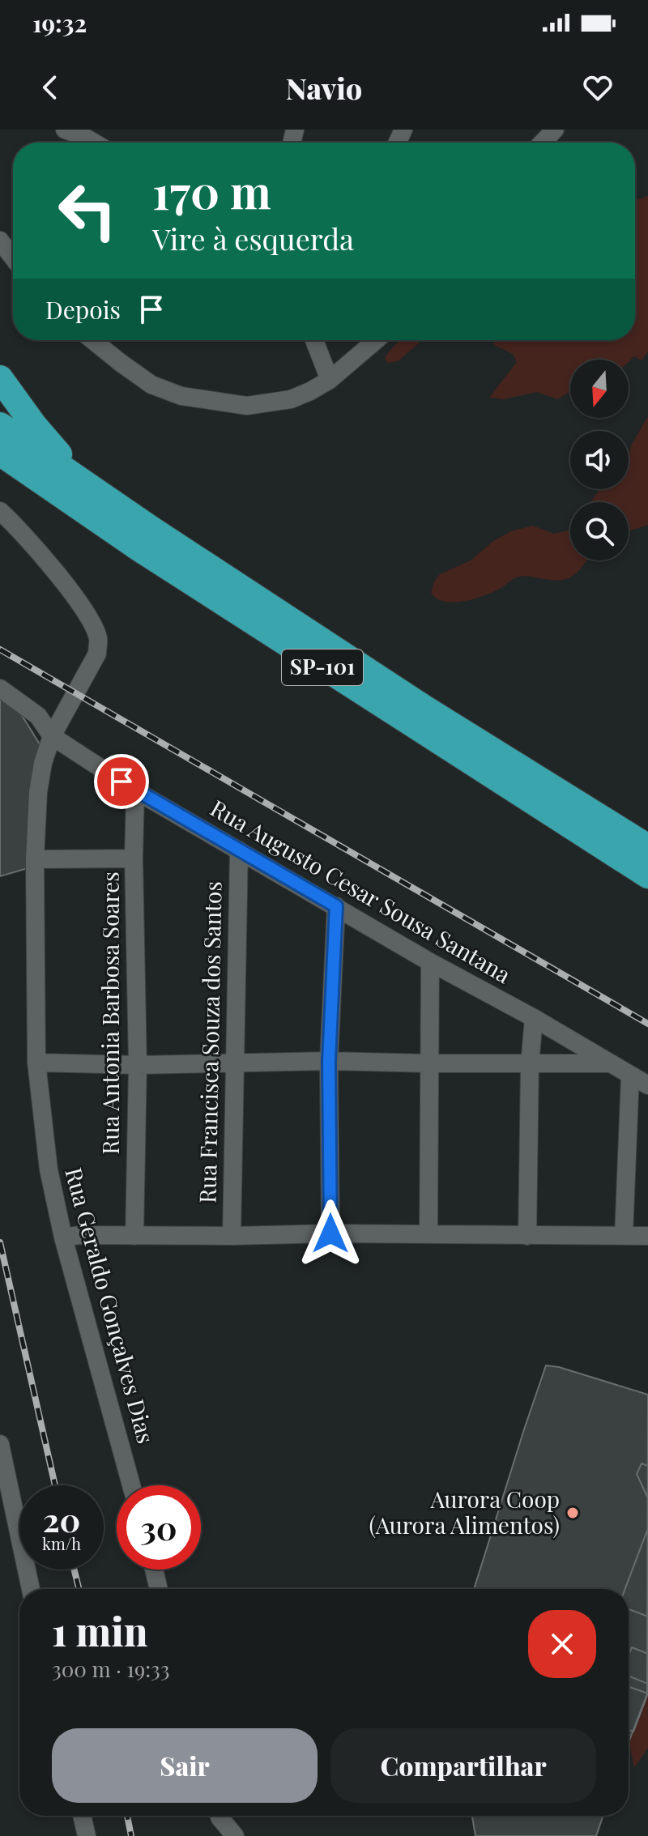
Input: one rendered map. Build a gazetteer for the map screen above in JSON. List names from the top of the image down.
{
  "streets": {
    "highway": ["SP-101"],
    "street": [
      "Rua Augusto Cesar Sousa Santana",
      "Rua Antonia Barbosa Soares",
      "Rua Francisca Souza dos Santos",
      "Rua Geraldo Gonçalves Dias"
    ]
  },
  "crossings": [
    ["Rua Augusto Cesar Sousa Santana", "Rua Antonia Barbosa Soares"],
    ["Rua Augusto Cesar Sousa Santana", "Rua Francisca Souza dos Santos"],
    ["Rua Augusto Cesar Sousa Santana", "Rua Geraldo Gonçalves Dias"]
  ],
  "places": ["Aurora Coop (Aurora Alimentos)"],
  "north": "bottom",
  "page": {
    "status": "19:32",
    "header": "Navio",
    "turn": ["170 m", "Vire à esquerda"],
    "then": "Depois",
    "speed": "20 km/h",
    "limit": "30",
    "heading": ["1 min", "300 m · 19:33"],
    "buttons": ["Sair", "Compartilhar"]
  }
}
